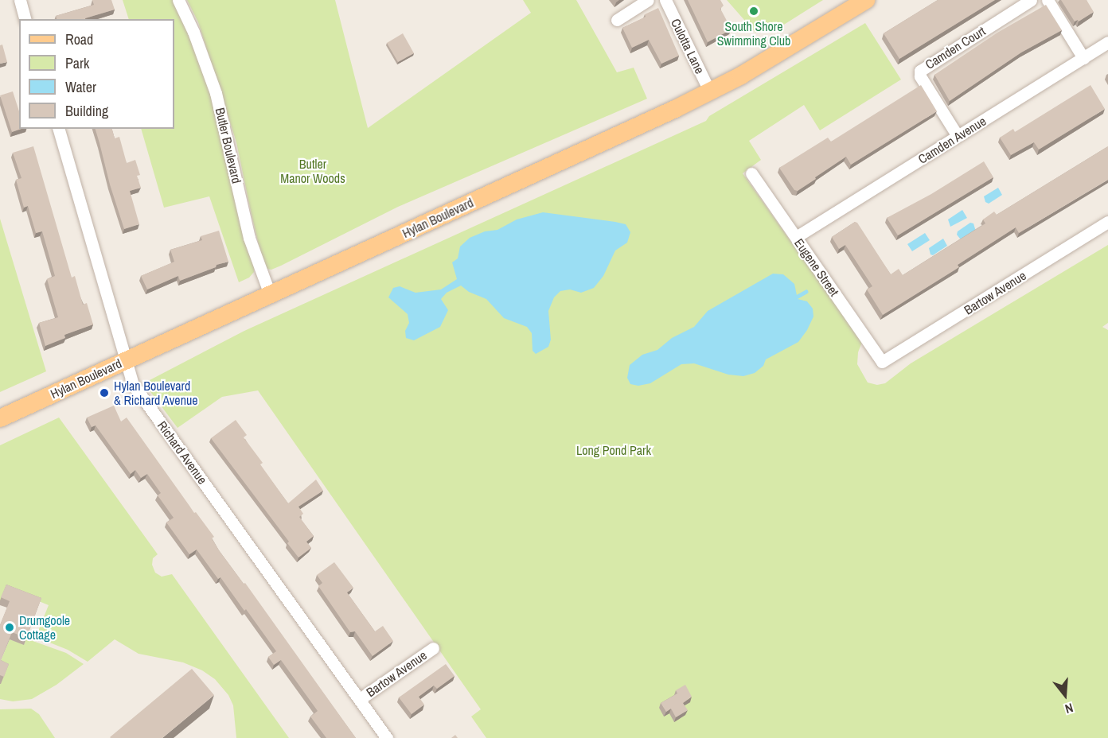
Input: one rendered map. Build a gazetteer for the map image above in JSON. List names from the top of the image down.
{
  "streets": {
    "main road": ["Hylan Boulevard"],
    "street": [
      "Culotta Lane",
      "Camden Court",
      "Camden Avenue",
      "Butler Boulevard",
      "Eugene Street",
      "Bartow Avenue",
      "Richard Avenue"
    ]
  },
  "crossings": [
    ["Culotta Lane", "Hylan Boulevard"],
    ["Camden Court", "Camden Avenue"],
    ["Camden Avenue", "Eugene Street"],
    ["Butler Boulevard", "Hylan Boulevard"],
    ["Hylan Boulevard", "Richard Avenue"],
    ["Eugene Street", "Bartow Avenue"],
    ["Bartow Avenue", "Richard Avenue"]
  ],
  "parks": ["Butler Manor Woods", "Long Pond Park"],
  "places": ["South Shore Swimming Club", "Hylan Boulevard & Richard Avenue", "Drumgoole Cottage"],
  "legend": [
    "Road",
    "Park",
    "Water",
    "Building"
  ],
  "north": "bottom"
}
